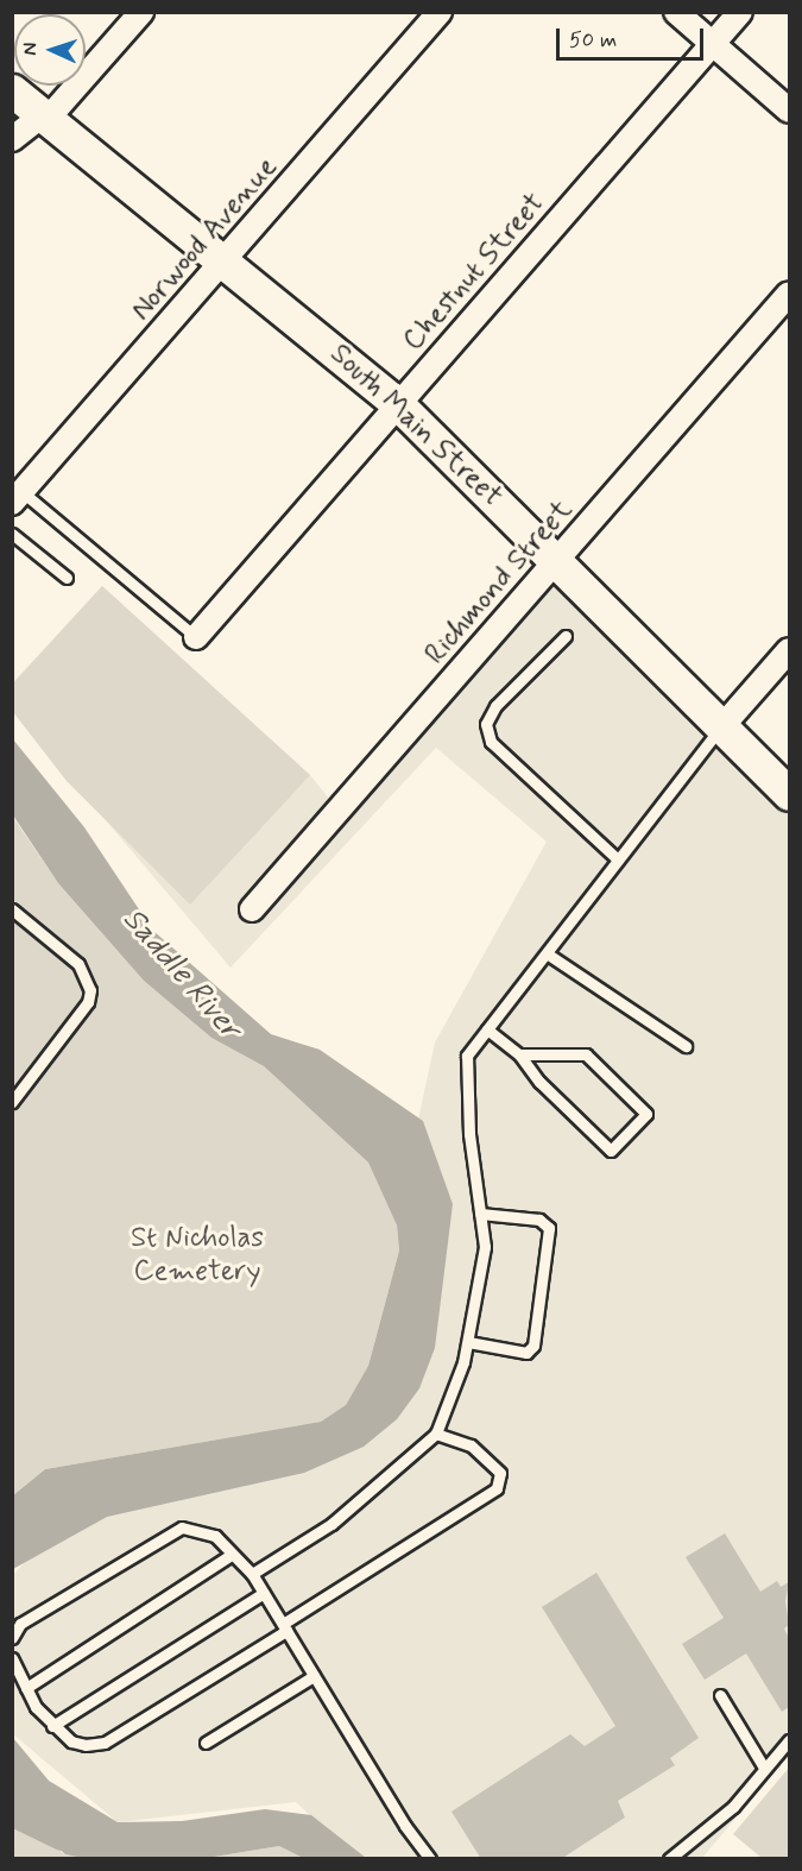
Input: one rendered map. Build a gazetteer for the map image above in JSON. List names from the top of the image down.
{
  "streets": {
    "street": [
      "Norwood Avenue",
      "Chestnut Street",
      "South Main Street",
      "Richmond Street"
    ]
  },
  "crossings": [
    ["Norwood Avenue", "South Main Street"],
    ["Chestnut Street", "South Main Street"],
    ["South Main Street", "Richmond Street"]
  ],
  "water": ["Saddle River"],
  "parks": ["St Nicholas Cemetery"],
  "scale_bar": "50 m",
  "north": "left"
}
